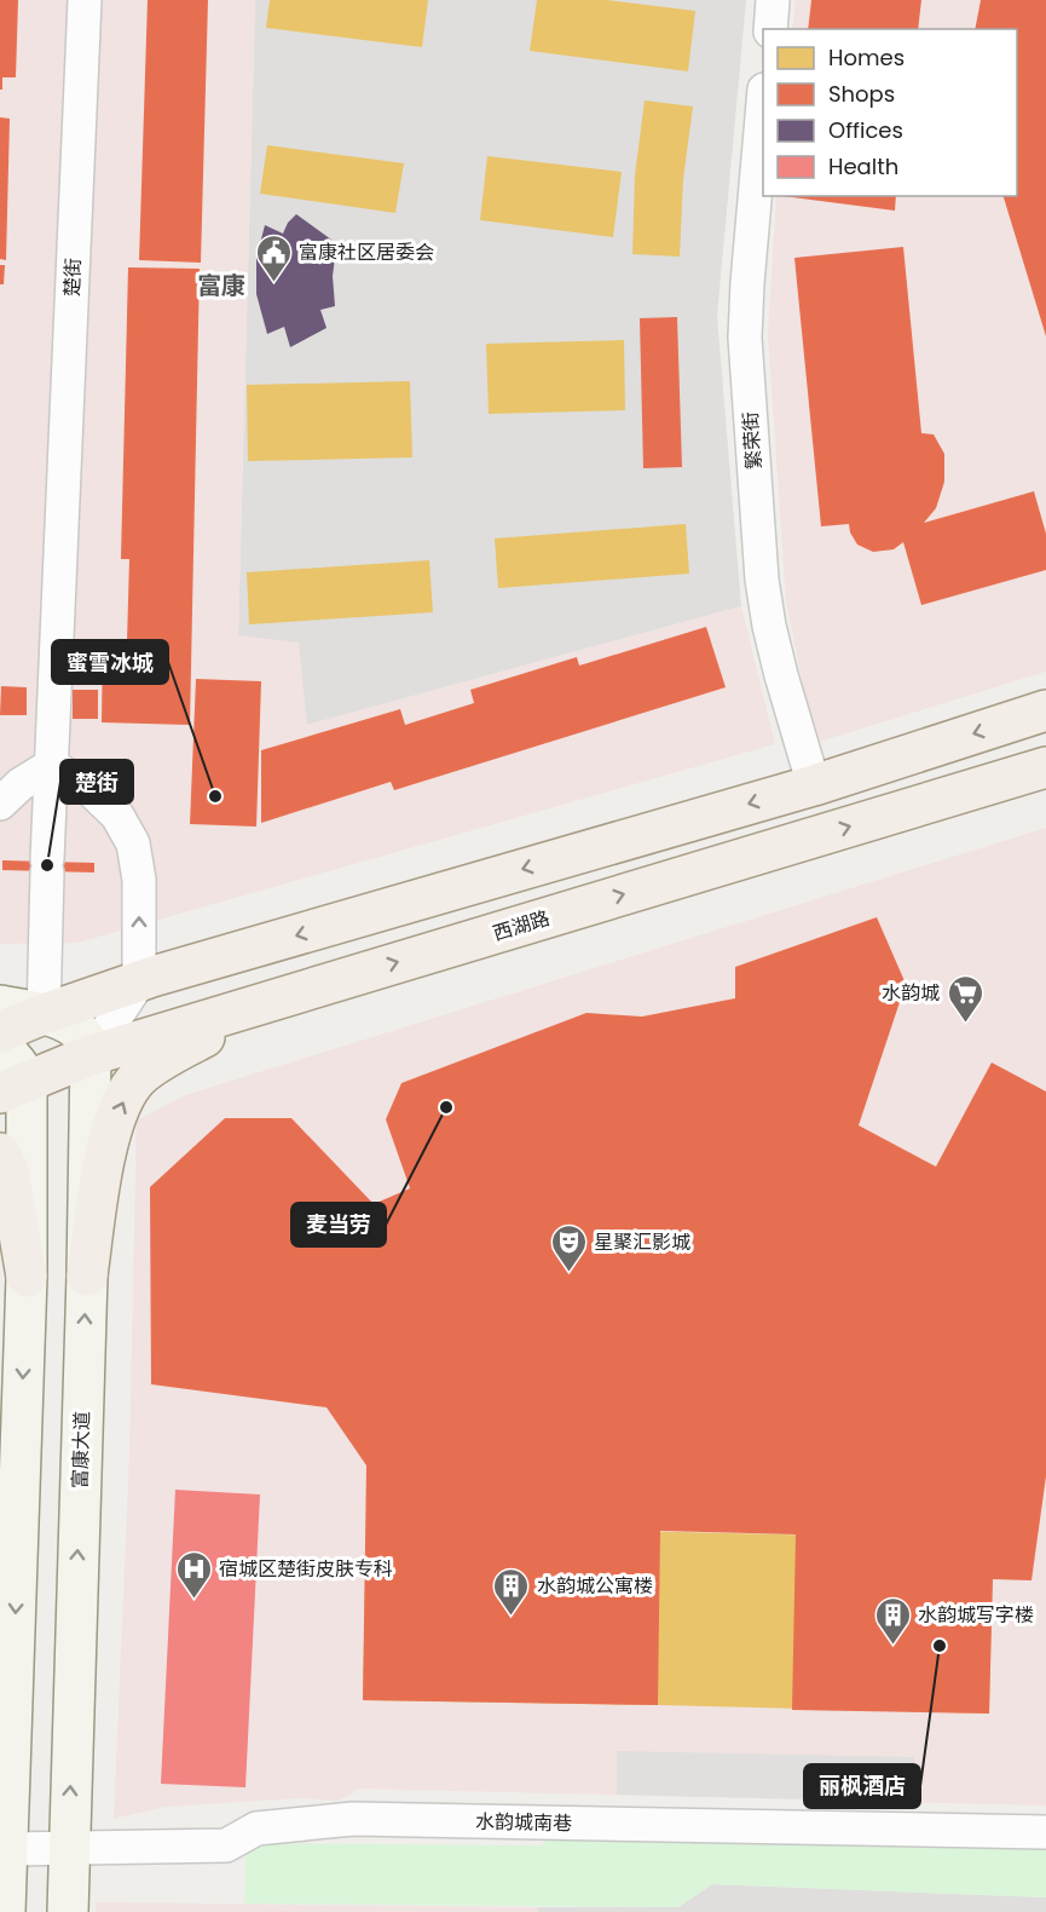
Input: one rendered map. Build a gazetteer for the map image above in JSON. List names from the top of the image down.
{
  "streets": {
    "main road": ["西湖路"],
    "street": [
      "楚街",
      "繁荣街",
      "富康大道",
      "水韵城南巷"
    ]
  },
  "crossings": [
    ["西湖路", "富康大道"],
    ["富康大道", "水韵城南巷"]
  ],
  "districts": ["富康"],
  "places": {
    "public building": ["富康社区居委会"],
    "other": [
      "蜜雪冰城",
      "楚街",
      "麦当劳",
      "丽枫酒店"
    ],
    "supermarket": ["水韵城"],
    "theatre": ["星聚汇影城"],
    "hospital": ["宿城区楚街皮肤专科"],
    "building": ["水韵城公寓楼", "水韵城写字楼"]
  },
  "legend": [
    "Homes",
    "Shops",
    "Offices",
    "Health"
  ]
}
